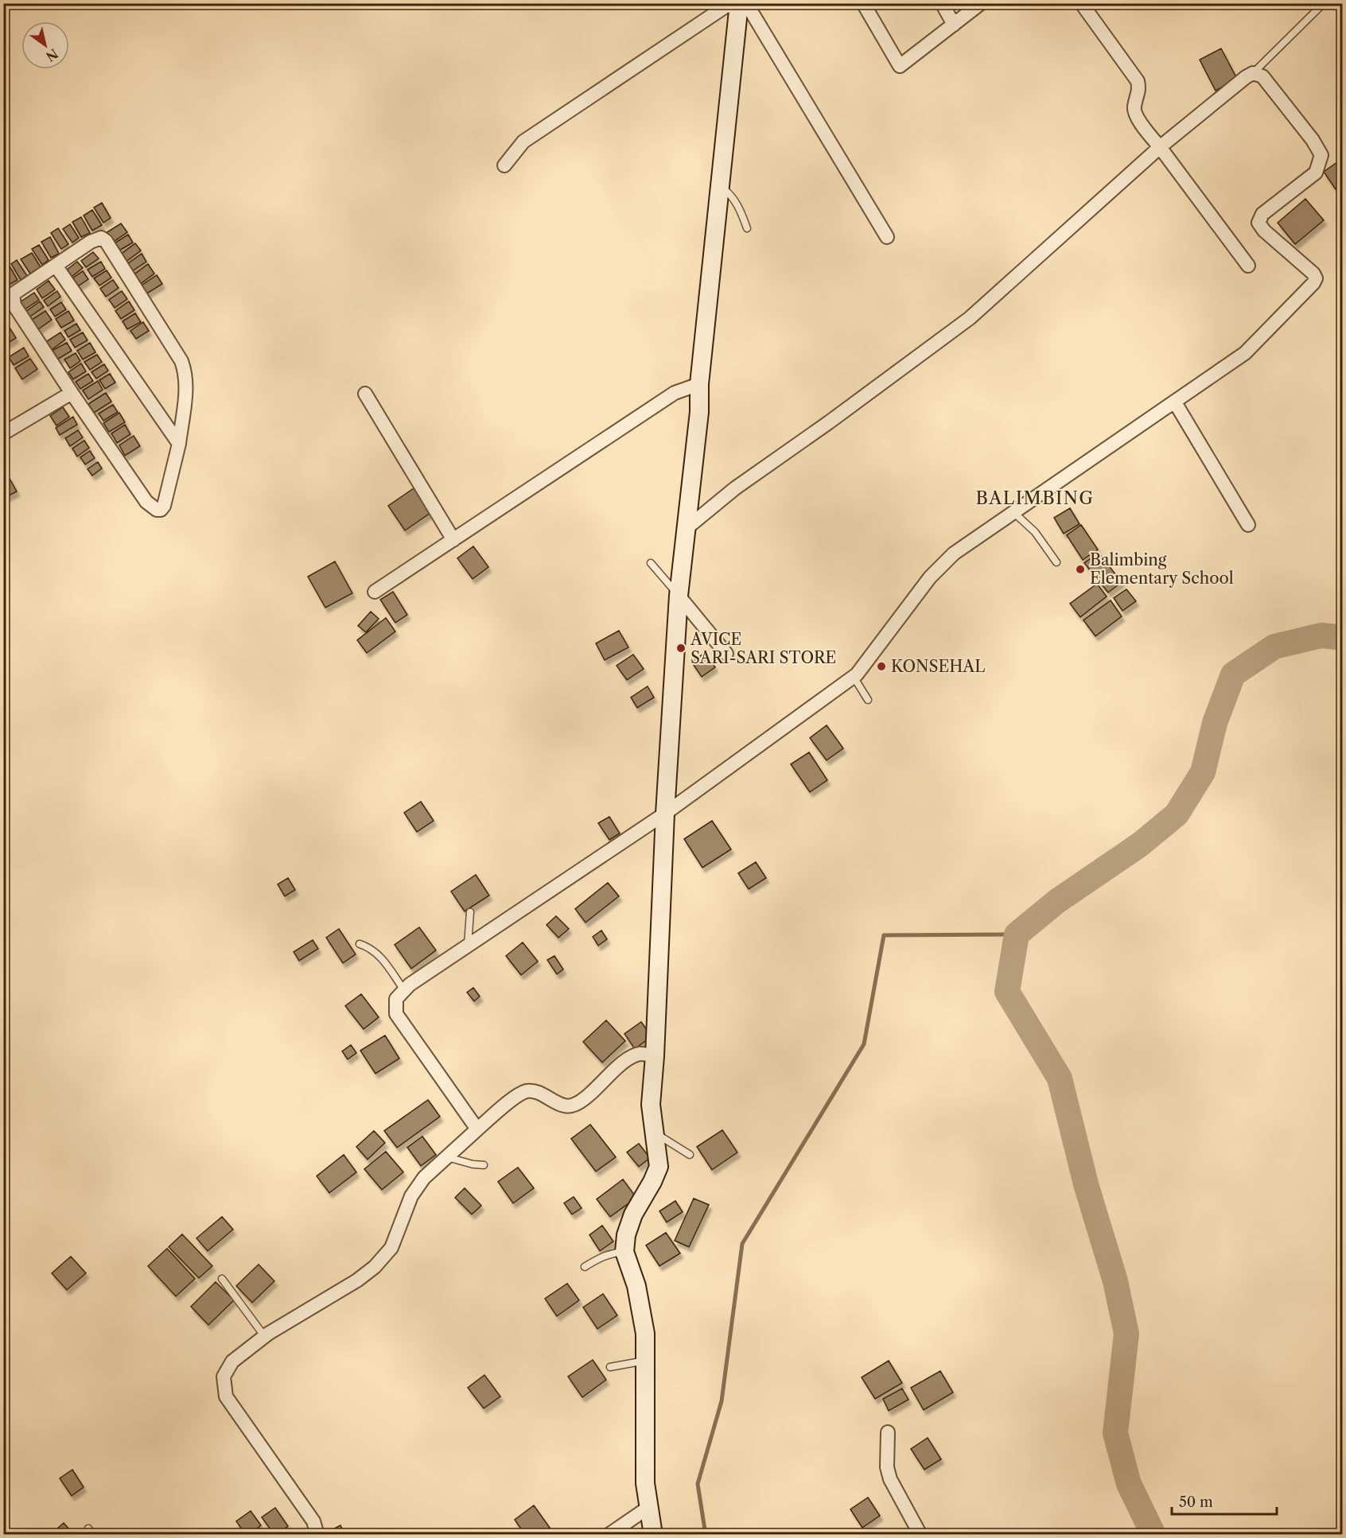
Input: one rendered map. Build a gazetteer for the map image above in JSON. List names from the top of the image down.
{
  "districts": ["BALIMBING"],
  "places": ["Balimbing Elementary School", "AVICE SARI-SARI STORE", "KONSEHAL"],
  "scale_bar": "50 m",
  "north": "bottom right"
}
